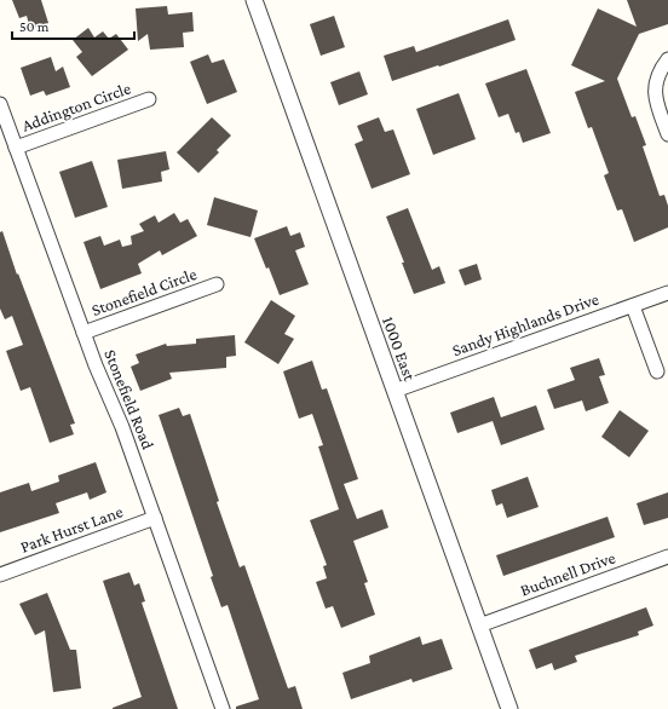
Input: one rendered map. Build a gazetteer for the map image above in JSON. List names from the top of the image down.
{
  "streets": {
    "street": [
      "Addington Circle",
      "Stonefield Circle",
      "Sandy Highlands Drive",
      "1000 East",
      "Stonefield Road",
      "Park Hurst Lane",
      "Buchnell Drive"
    ]
  },
  "crossings": [
    ["Addington Circle", "Stonefield Road"],
    ["Stonefield Circle", "Stonefield Road"],
    ["Sandy Highlands Drive", "1000 East"],
    ["1000 East", "Buchnell Drive"],
    ["Stonefield Road", "Park Hurst Lane"]
  ],
  "scale_bar": "50 m"
}
